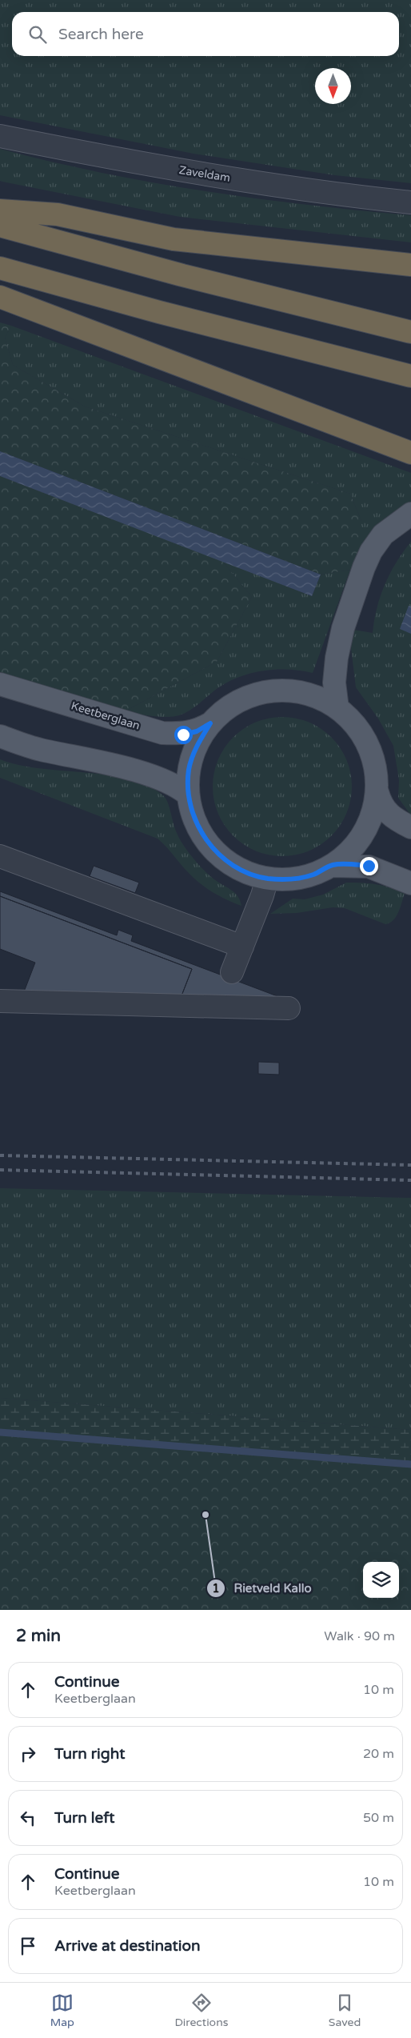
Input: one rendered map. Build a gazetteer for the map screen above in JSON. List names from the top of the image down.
{
  "streets": {
    "main road": ["Keetberglaan"],
    "street": ["Zaveldam"]
  },
  "places": ["Rietveld Kallo"],
  "north": "bottom",
  "page": {
    "search": "Search here",
    "heading": ["2 min", "Walk · 90 m"],
    "list": [
      ["Continue", "Keetberglaan", "10 m"],
      ["Turn right", "20 m"],
      ["Turn left", "50 m"],
      ["Continue", "Keetberglaan", "10 m"],
      "Arrive at destination"
    ],
    "nav": ["Map", "Directions", "Saved"]
  }
}
